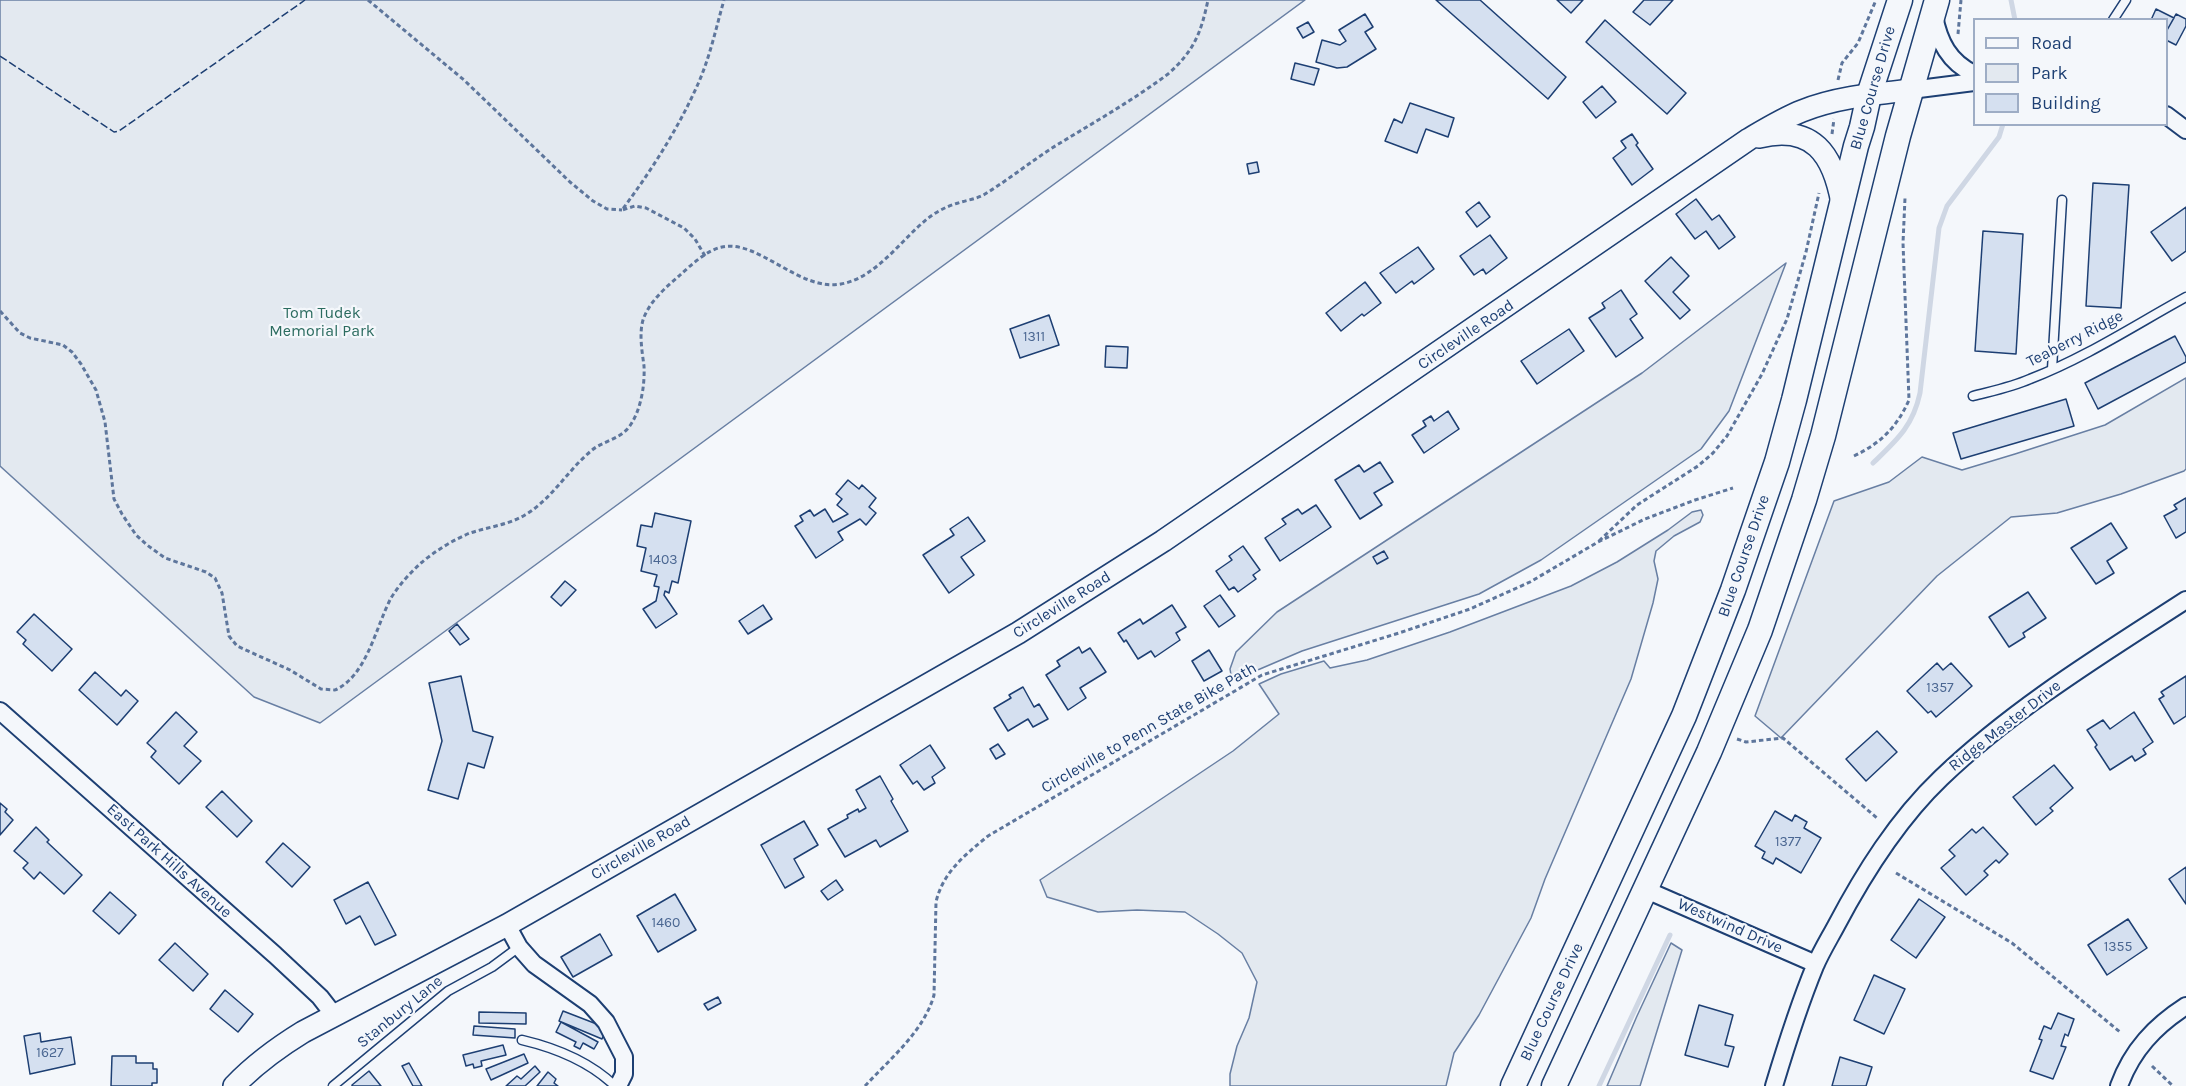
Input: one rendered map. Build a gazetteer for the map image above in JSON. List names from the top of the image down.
{
  "streets": {
    "main road": ["Blue Course Drive"],
    "street": [
      "Circleville Road",
      "Ridge Master Drive",
      "East Park Hills Avenue",
      "Westwind Drive"
    ],
    "lane": ["Teaberry Ridge", "Stanbury Lane"],
    "path": ["Circleville to Penn State Bike Path"]
  },
  "crossings": [
    ["Blue Course Drive", "Circleville Road"],
    ["Circleville Road", "East Park Hills Avenue"],
    ["Ridge Master Drive", "Westwind Drive"]
  ],
  "parks": ["Tom Tudek Memorial Park"],
  "house_numbers": [
    "1311",
    "1403",
    "1357",
    "1377",
    "1460",
    "1355",
    "1627"
  ],
  "legend": ["Road", "Park", "Building"]
}
